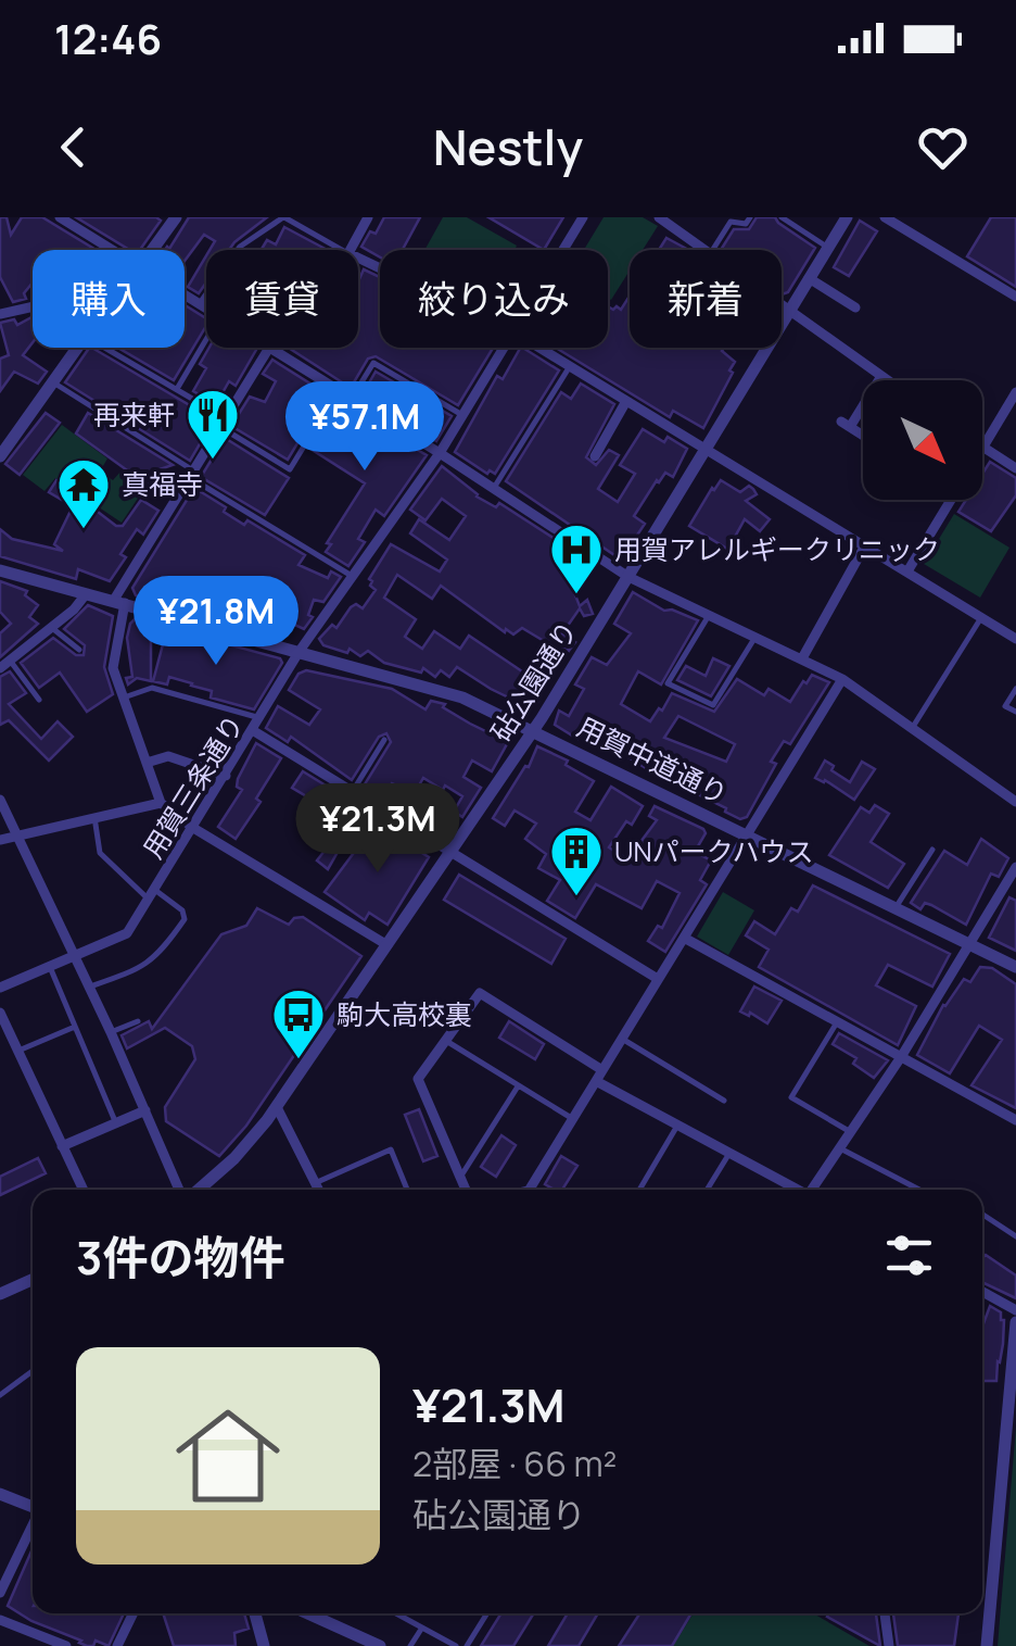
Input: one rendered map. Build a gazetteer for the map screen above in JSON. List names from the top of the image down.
{
  "streets": {
    "street": ["砧公園通り", "用賀中道通り", "用賀三条通り"]
  },
  "crossings": [
    ["砧公園通り", "用賀中道通り"],
    ["用賀中道通り", "用賀三条通り"]
  ],
  "places": {
    "restaurant": ["再来軒"],
    "temple": ["真福寺"],
    "hospital": ["用賀アレルギークリニック"],
    "building": ["UNパークハウス"],
    "bus stop": ["駒大高校裏"]
  },
  "north": "bottom right",
  "page": {
    "status": "12:46",
    "header": "Nestly",
    "chip": [
      "購入",
      "賃貸",
      "絞り込み",
      "新着"
    ],
    "price": ["¥57.1M", "¥21.8M", "¥21.3M"],
    "heading": "3件の物件",
    "list": [
      {
        "name": "¥21.3M",
        "note": "2部屋 · 66 m² · 砧公園通り"
      }
    ]
  }
}
